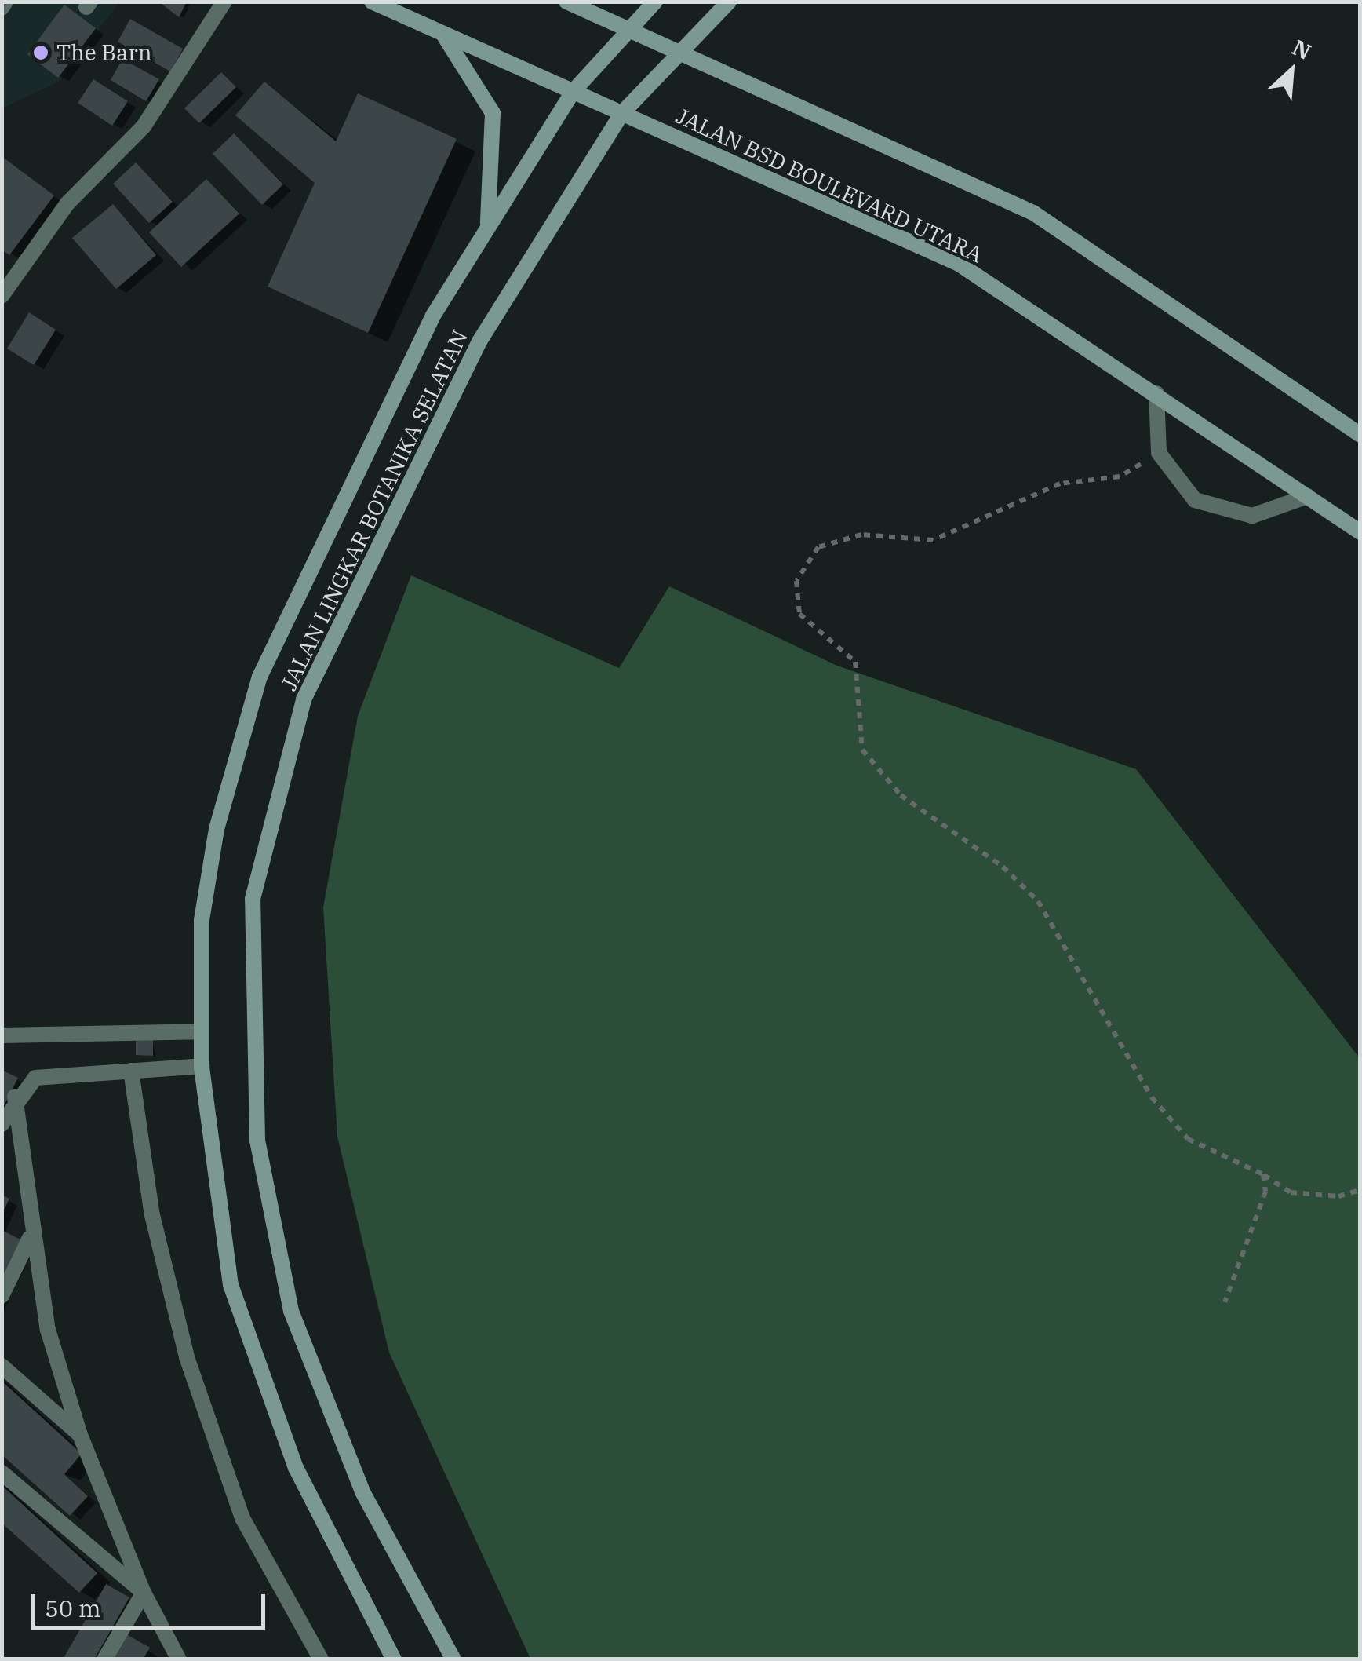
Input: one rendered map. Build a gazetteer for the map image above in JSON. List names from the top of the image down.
{
  "streets": {
    "street": ["JALAN BSD BOULEVARD UTARA", "JALAN LINGKAR BOTANIKA SELATAN"]
  },
  "crossings": [
    ["JALAN BSD BOULEVARD UTARA", "JALAN LINGKAR BOTANIKA SELATAN"]
  ],
  "places": ["The Barn"],
  "scale_bar": "50 m",
  "north": "top right"
}
